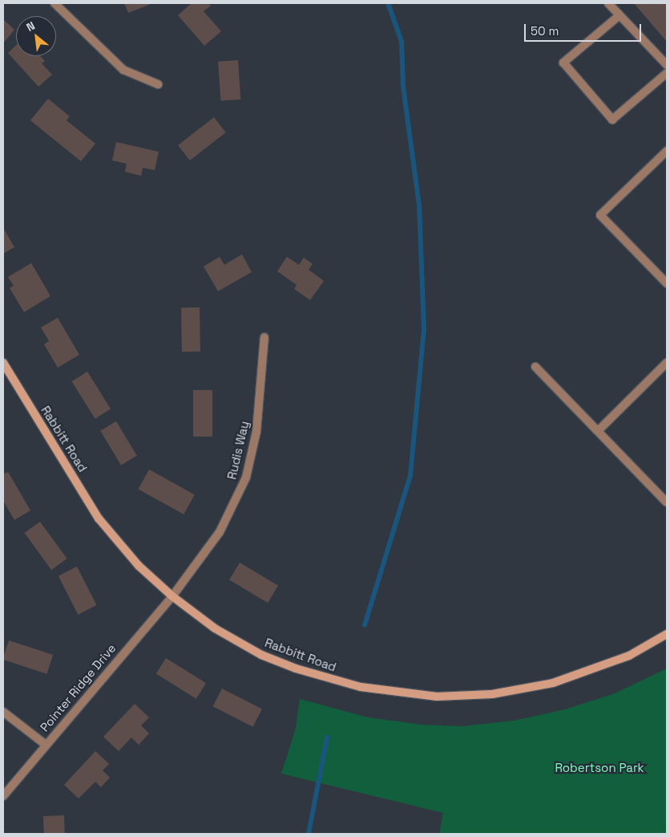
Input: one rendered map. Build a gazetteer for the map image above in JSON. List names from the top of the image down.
{
  "streets": {
    "street": ["Rabbitt Road", "Rudis Way", "Pointer Ridge Drive"]
  },
  "crossings": [
    ["Rabbitt Road", "Rudis Way"],
    ["Rabbitt Road", "Pointer Ridge Drive"],
    ["Rudis Way", "Pointer Ridge Drive"]
  ],
  "parks": ["Robertson Park"],
  "scale_bar": "50 m",
  "north": "top left"
}
